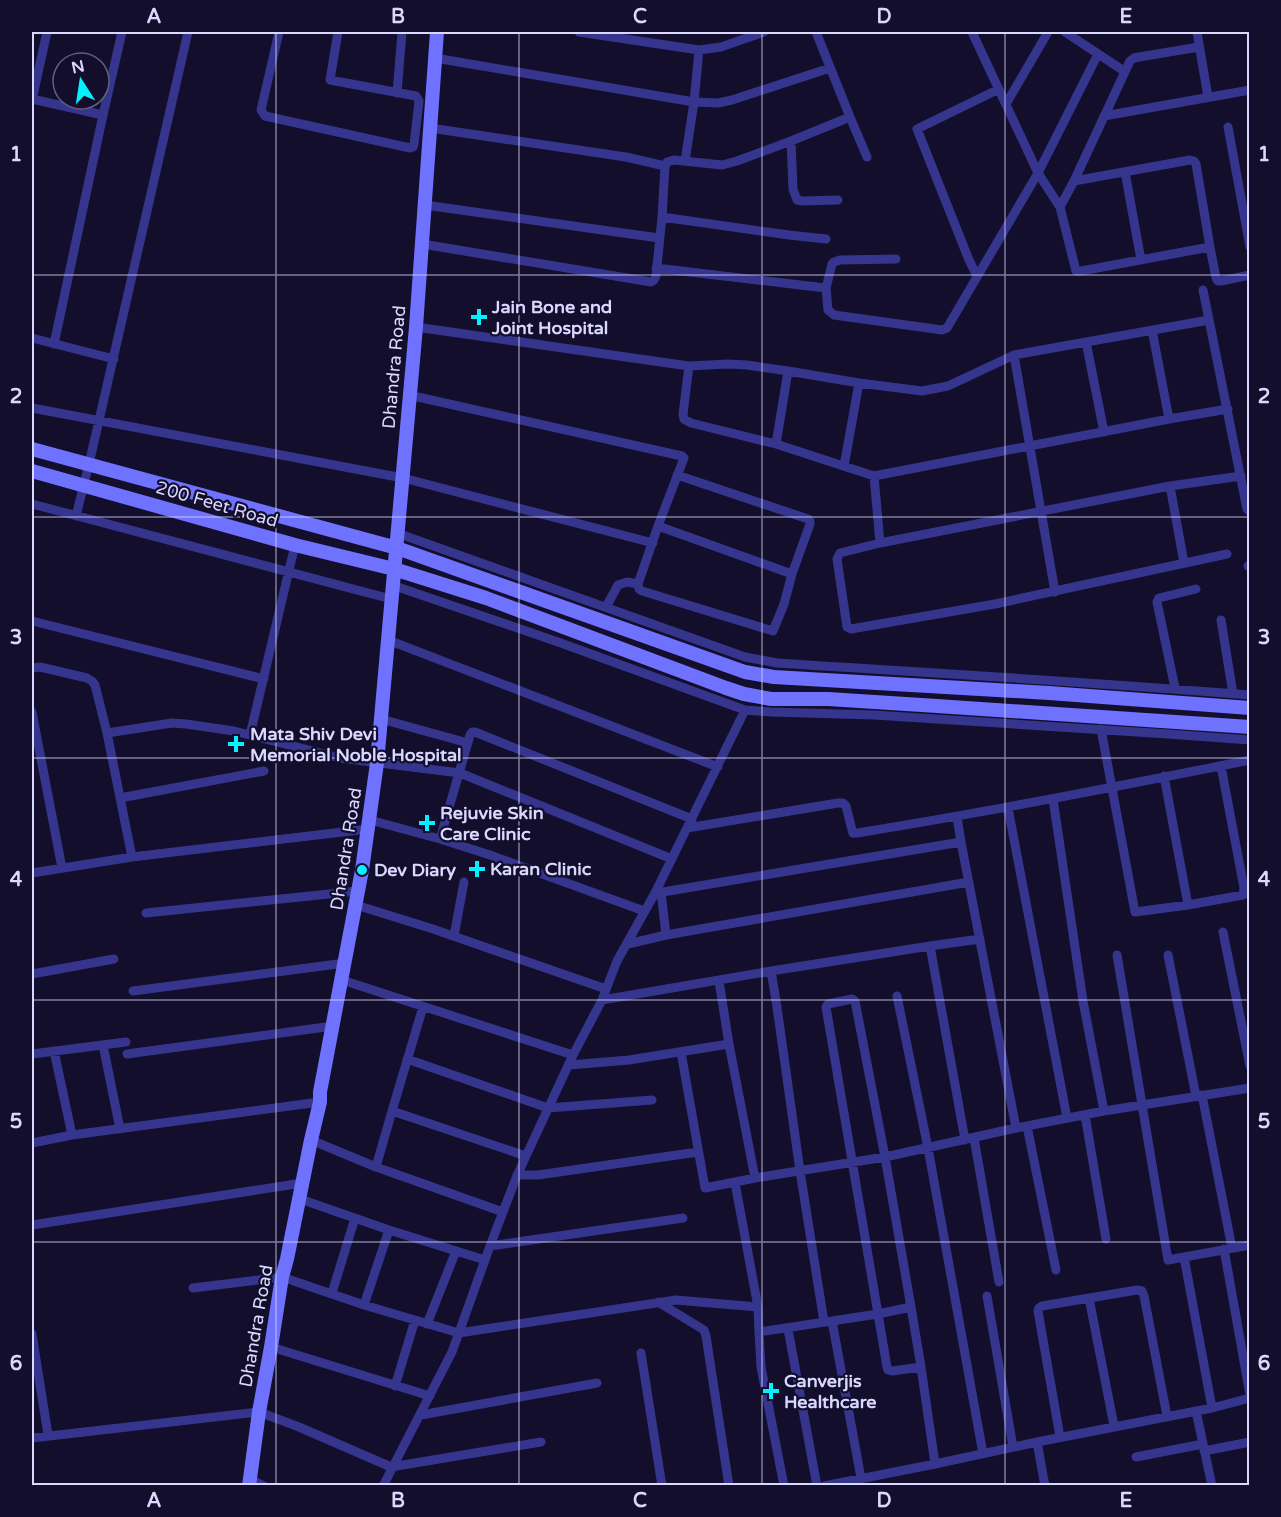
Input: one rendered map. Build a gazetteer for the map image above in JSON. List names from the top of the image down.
{
  "streets": {
    "street": ["Dhandra Road", "200 Feet Road"]
  },
  "crossings": [
    ["Dhandra Road", "200 Feet Road"]
  ],
  "places": {
    "health": [
      "Jain Bone and Joint Hospital",
      "Mata Shiv Devi Memorial Noble Hospital",
      "Rejuvie Skin Care Clinic",
      "Karan Clinic",
      "Canverjis Healthcare"
    ],
    "other": ["Dev Diary"]
  },
  "north": "top",
  "grid": {
    "columns": [
      "A",
      "B",
      "C",
      "D",
      "E"
    ],
    "rows": [
      "1",
      "2",
      "3",
      "4",
      "5",
      "6"
    ]
  }
}
